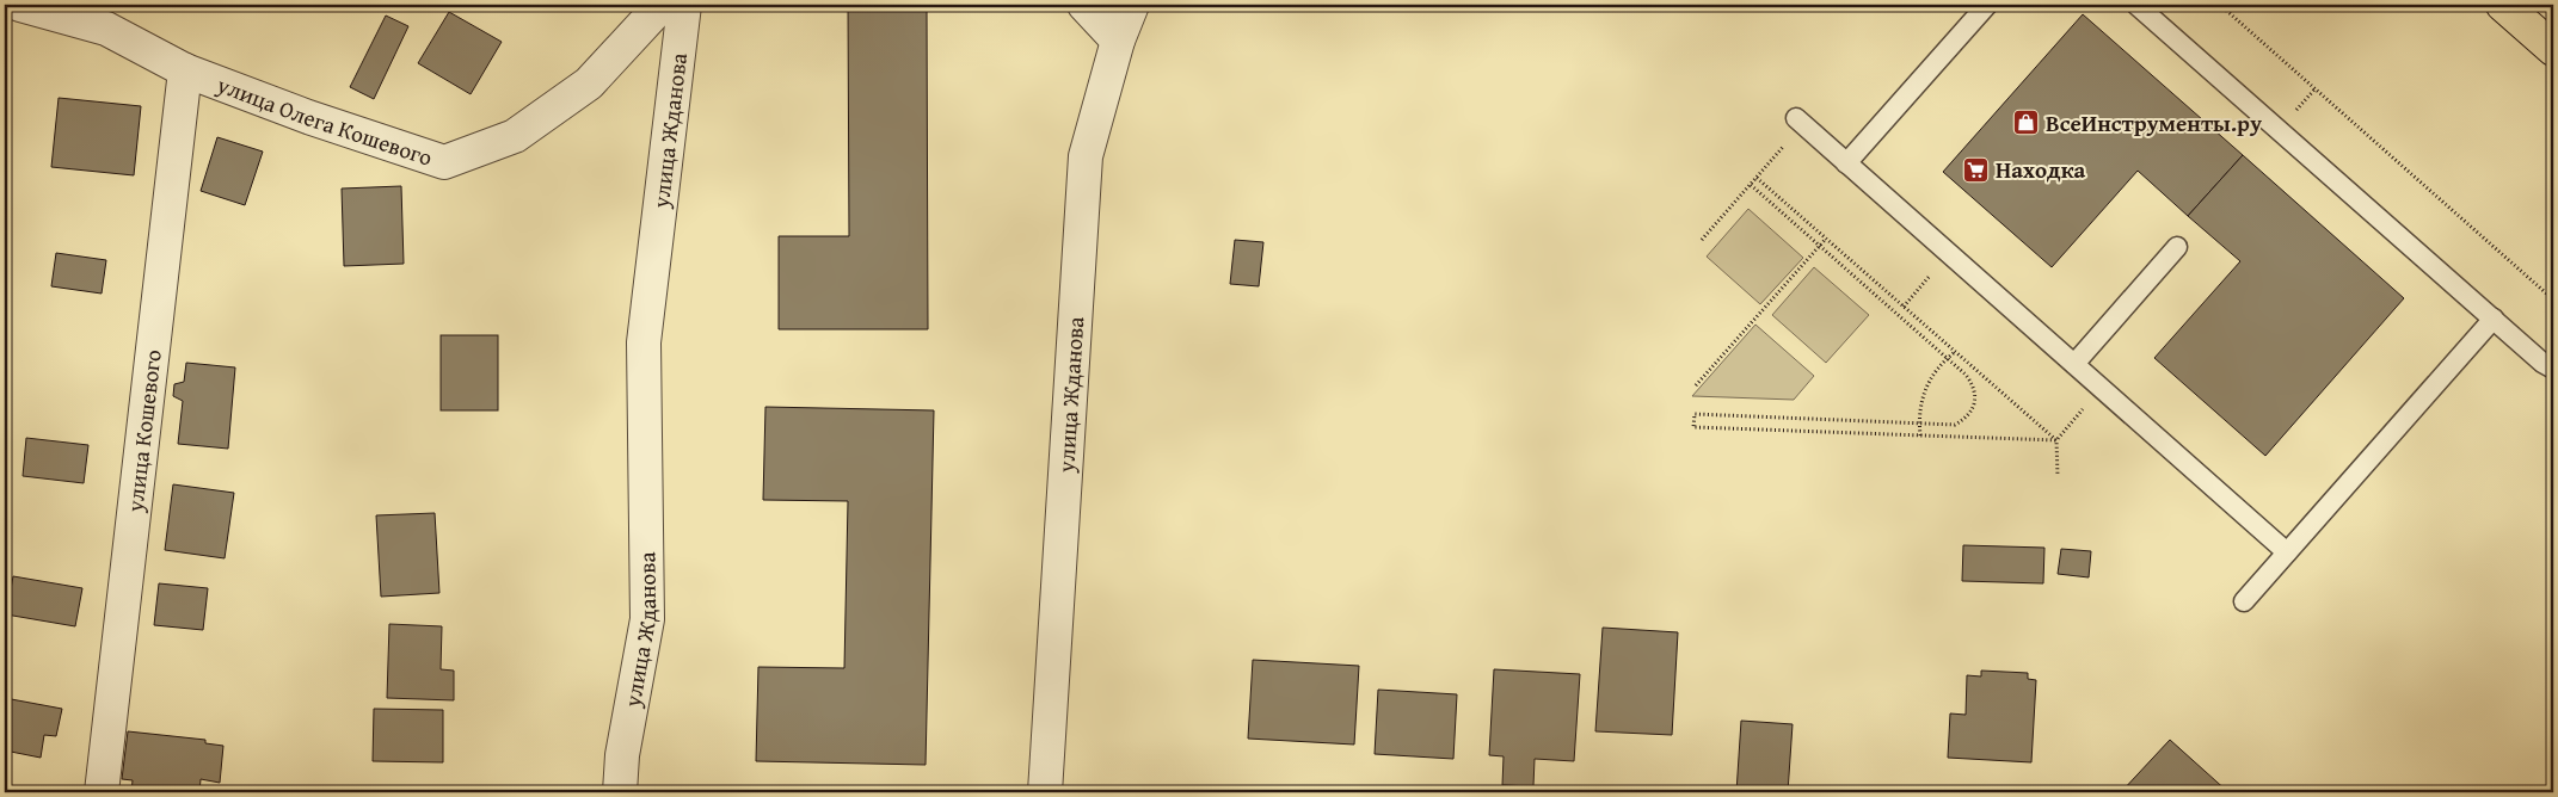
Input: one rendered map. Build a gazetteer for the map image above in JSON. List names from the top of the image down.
{
  "streets": {
    "street": ["улица Олега Кошевого", "улица Жданова", "улица Кошевого"]
  },
  "crossings": [
    ["улица Олега Кошевого", "улица Кошевого"]
  ],
  "places": {
    "shop": ["ВсеИнструменты.ру"],
    "supermarket": ["Находка"]
  }
}
